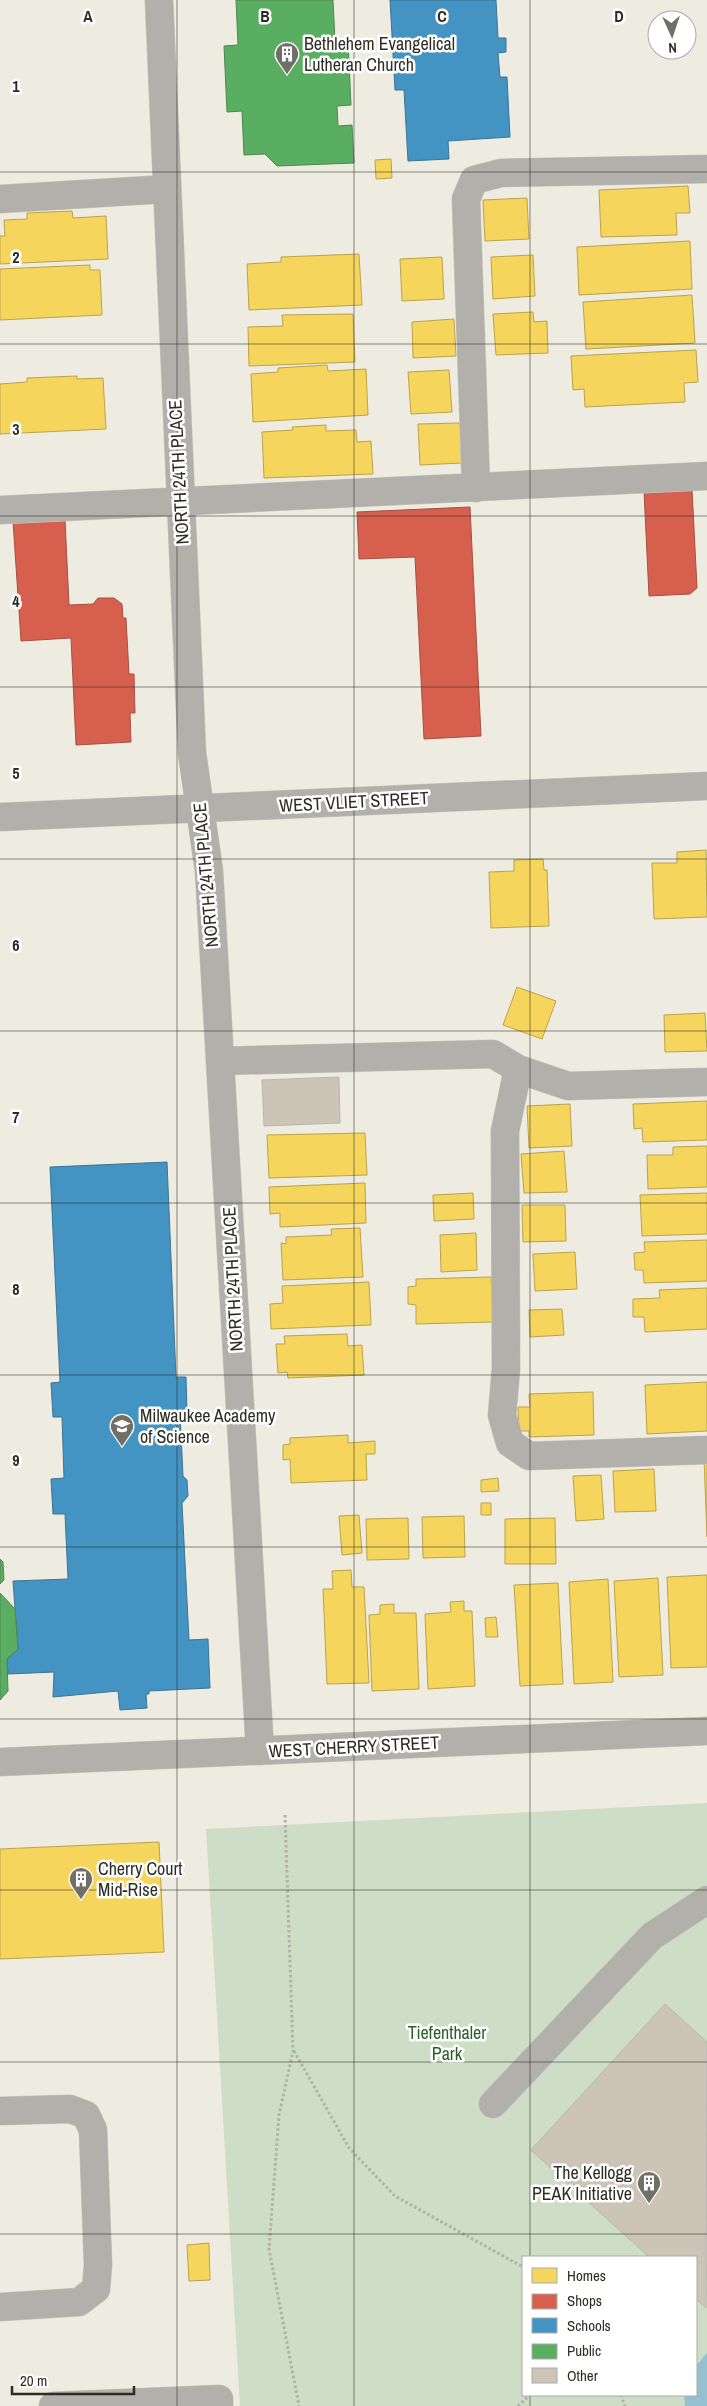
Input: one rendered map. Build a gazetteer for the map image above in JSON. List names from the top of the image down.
{
  "streets": {
    "street": ["NORTH 24TH PLACE", "WEST VLIET STREET", "WEST CHERRY STREET"]
  },
  "crossings": [
    ["NORTH 24TH PLACE", "WEST VLIET STREET"],
    ["NORTH 24TH PLACE", "WEST CHERRY STREET"]
  ],
  "parks": ["Tiefenthaler Park"],
  "places": {
    "building": ["Bethlehem Evangelical Lutheran Church", "Cherry Court Mid-Rise", "The Kellogg PEAK Initiative"],
    "school or university": ["Milwaukee Academy of Science"]
  },
  "legend": [
    "Homes",
    "Shops",
    "Schools",
    "Public",
    "Other"
  ],
  "scale_bar": "20 m",
  "north": "bottom",
  "grid": {
    "columns": [
      "A",
      "B",
      "C",
      "D"
    ],
    "rows": [
      "1",
      "2",
      "3",
      "4",
      "5",
      "6",
      "7",
      "8",
      "9"
    ]
  }
}
